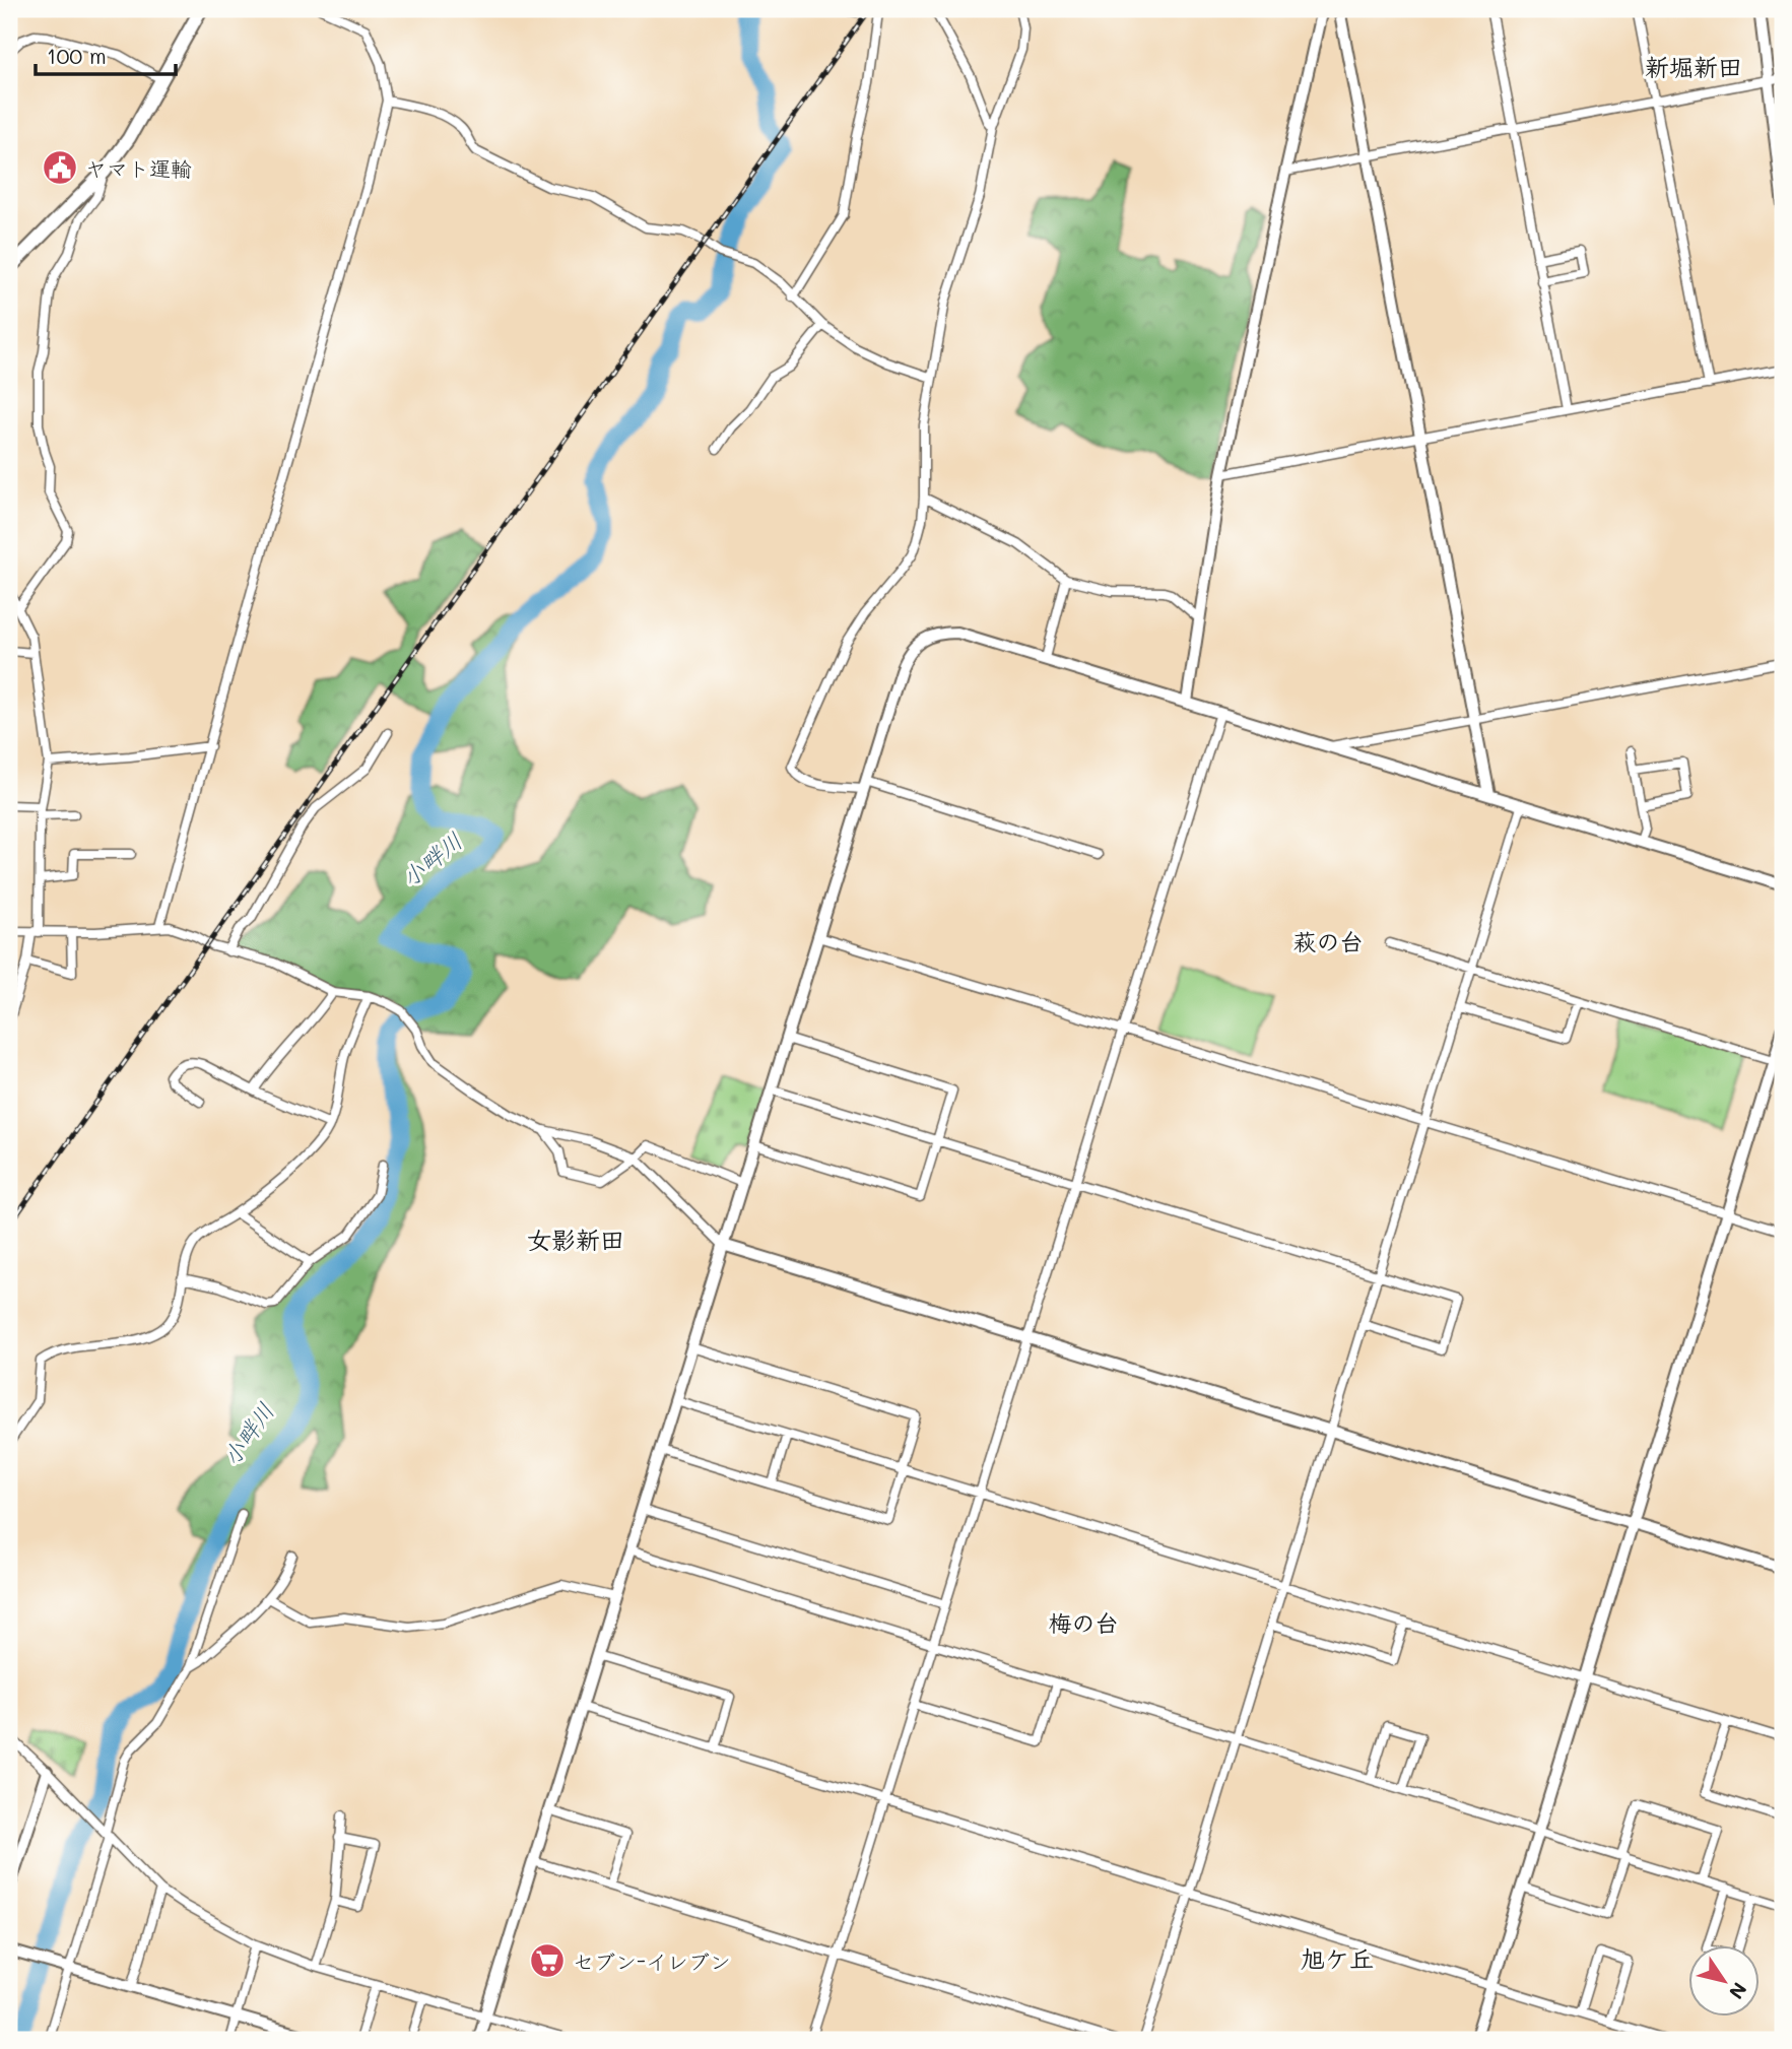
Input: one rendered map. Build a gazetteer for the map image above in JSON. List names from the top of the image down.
{
  "districts": [
    "新堀新田",
    "萩の台",
    "女影新田",
    "梅の台",
    "旭ケ丘"
  ],
  "water": ["小畔川"],
  "places": {
    "public building": ["ヤマト運輸"],
    "supermarket": ["セブン-イレブン"]
  },
  "scale_bar": "100 m",
  "north": "bottom right"
}
